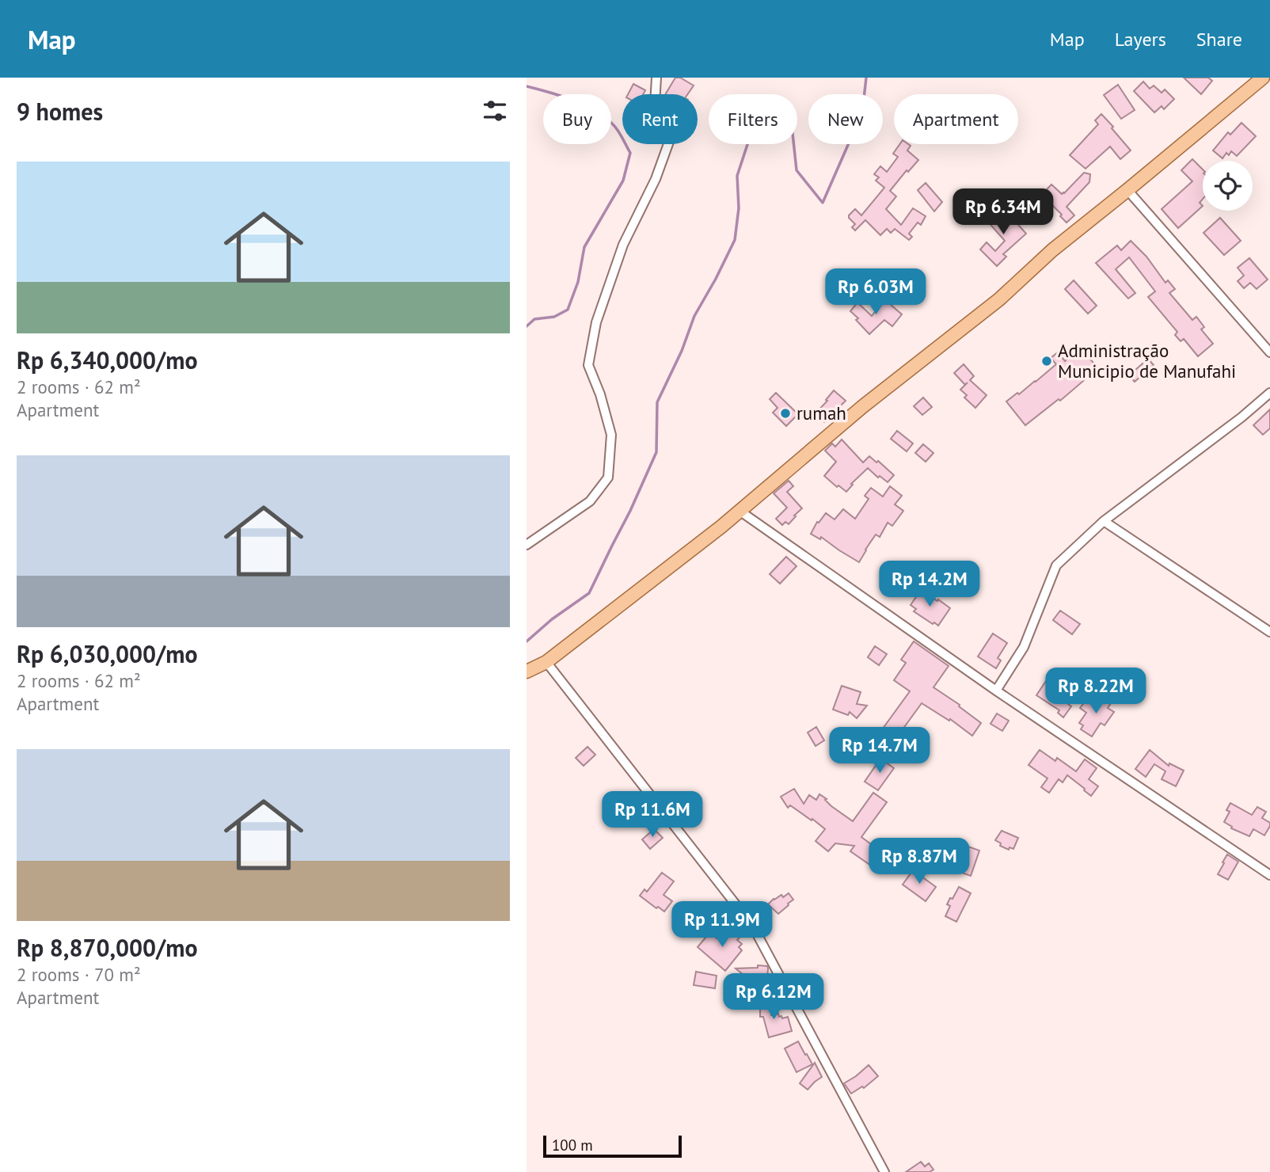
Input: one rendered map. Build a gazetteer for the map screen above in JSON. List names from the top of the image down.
{
  "places": ["Administração Municipio de Manufahi", "rumah"],
  "scale_bar": "100 m",
  "page": {
    "header": "Map",
    "nav": ["Map", "Layers", "Share"],
    "heading": "9 homes",
    "chip": [
      "Buy",
      "Rent",
      "Filters",
      "New",
      "Apartment"
    ],
    "list": [
      {
        "name": "Rp 6,340,000/mo",
        "note": "2 rooms · 62 m² · Apartment"
      },
      {
        "name": "Rp 6,030,000/mo",
        "note": "2 rooms · 62 m² · Apartment"
      },
      {
        "name": "Rp 8,870,000/mo",
        "note": "2 rooms · 70 m² · Apartment"
      }
    ],
    "price": [
      "Rp 6.34M",
      "Rp 6.03M",
      "Rp 14.2M",
      "Rp 8.22M",
      "Rp 14.7M",
      "Rp 11.6M",
      "Rp 8.87M",
      "Rp 11.9M",
      "Rp 6.12M"
    ],
    "scale": "100 m"
  }
}
